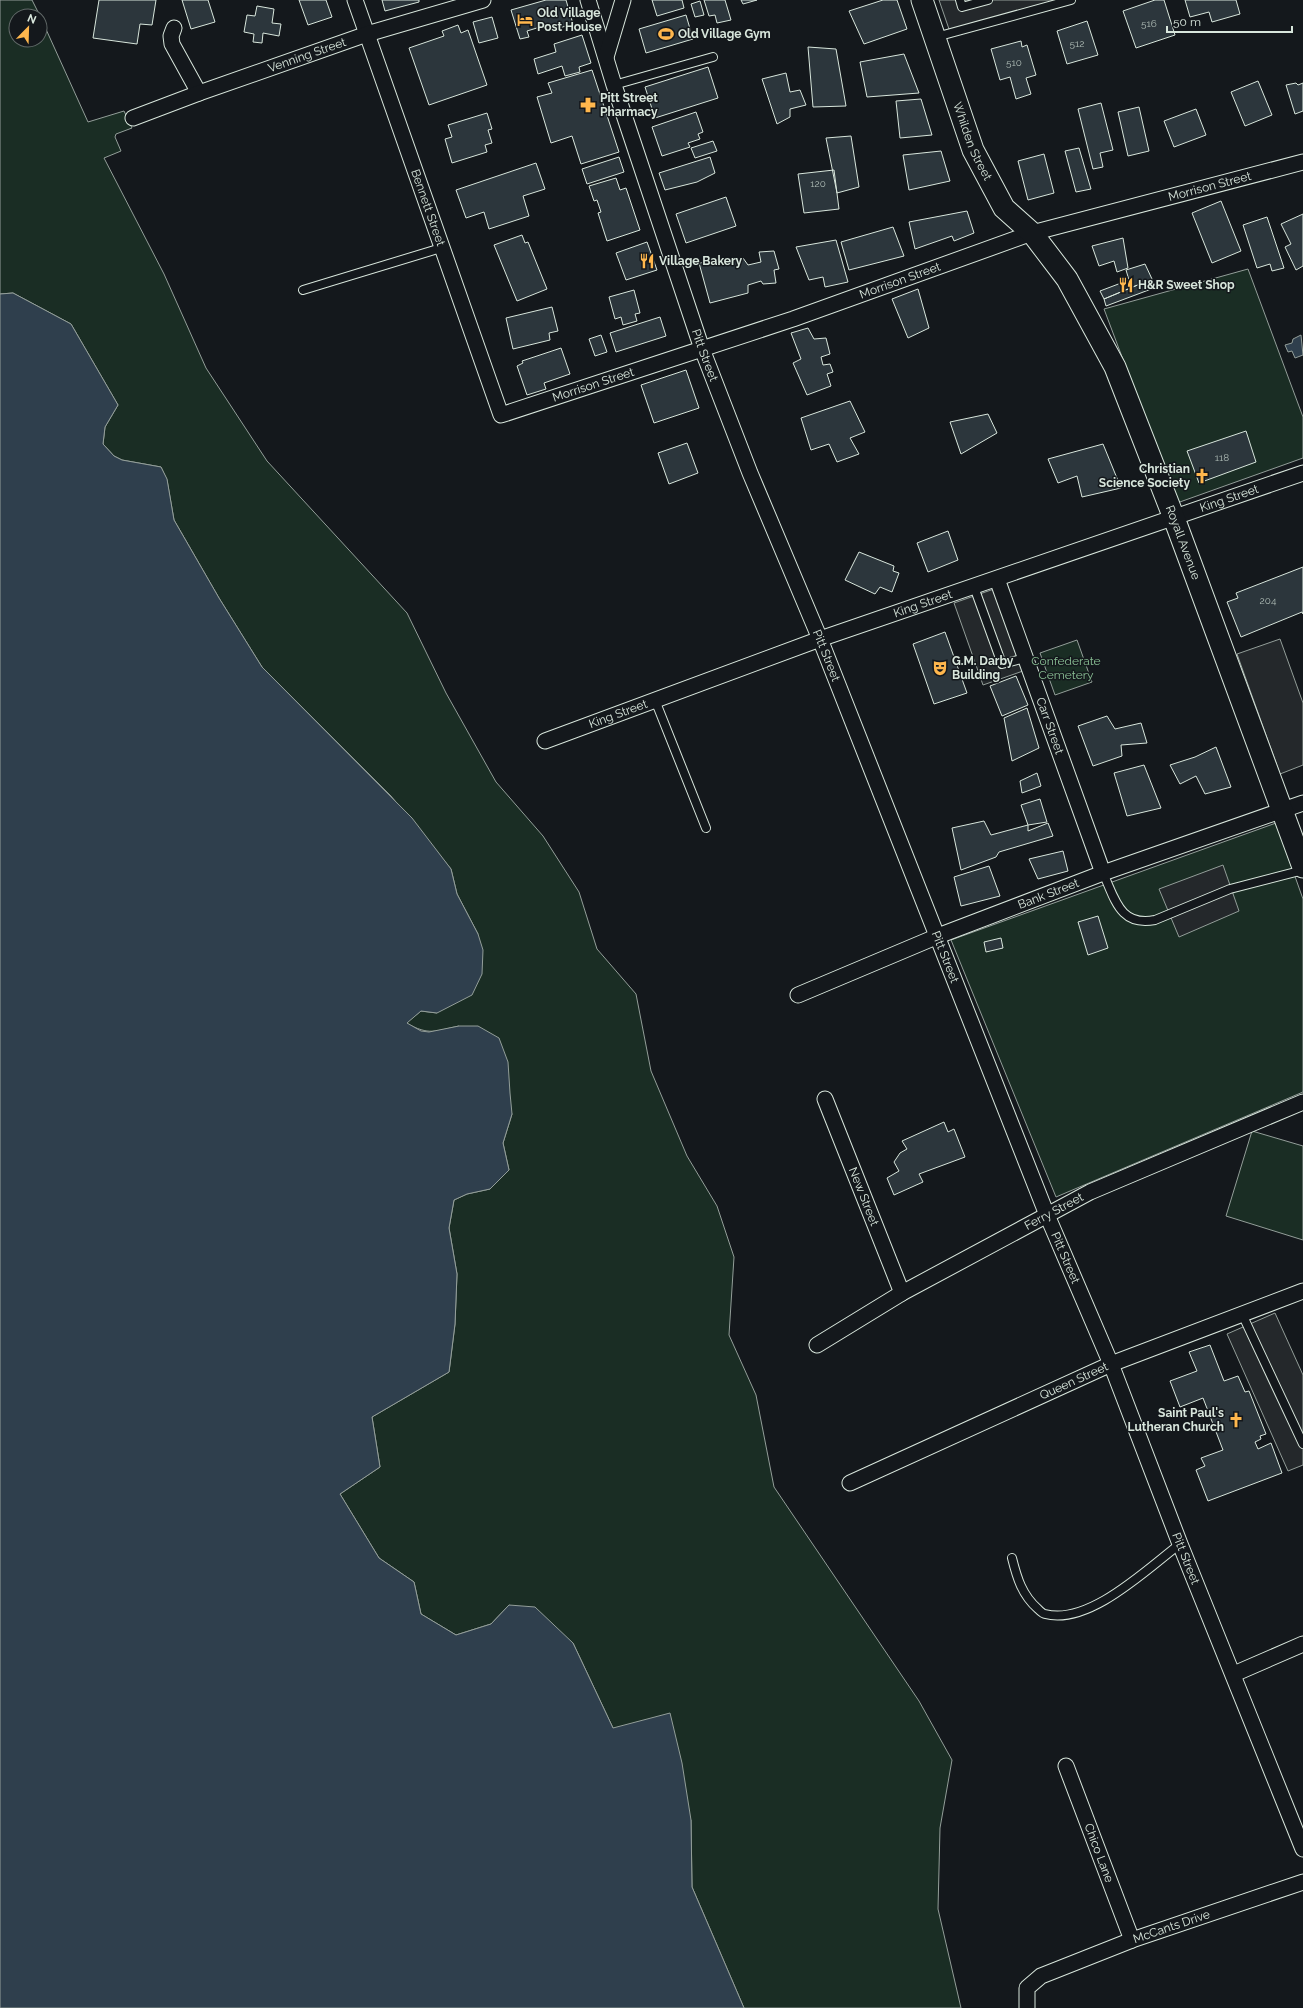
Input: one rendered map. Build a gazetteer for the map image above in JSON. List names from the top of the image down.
{
  "streets": {
    "street": [
      "Venning Street",
      "Whilden Street",
      "Morrison Street",
      "Bennett Street",
      "Pitt Street",
      "King Street",
      "Royall Avenue",
      "Carr Street",
      "Bank Street",
      "New Street",
      "Ferry Street",
      "Queen Street",
      "Chico Lane",
      "McCants Drive"
    ]
  },
  "crossings": [
    ["Venning Street", "Bennett Street"],
    ["Whilden Street", "Morrison Street"],
    ["Whilden Street", "Royall Avenue"],
    ["Morrison Street", "Bennett Street"],
    ["Morrison Street", "Pitt Street"],
    ["Morrison Street", "Royall Avenue"],
    ["Pitt Street", "King Street"],
    ["Pitt Street", "Bank Street"],
    ["Pitt Street", "Ferry Street"],
    ["Pitt Street", "Queen Street"],
    ["King Street", "Royall Avenue"],
    ["King Street", "Carr Street"],
    ["Royall Avenue", "Bank Street"],
    ["Carr Street", "Bank Street"],
    ["New Street", "Ferry Street"],
    ["Chico Lane", "McCants Drive"]
  ],
  "parks": ["Confederate Cemetery"],
  "places": {
    "hotel": ["Old Village Post House"],
    "sports": ["Old Village Gym"],
    "pharmacy": ["Pitt Street Pharmacy"],
    "restaurant": ["Village Bakery", "H&R Sweet Shop"],
    "church": ["Christian Science Society", "Saint Paul's Lutheran Church"],
    "theatre": ["G.M. Darby Building"]
  },
  "house_numbers": [
    "516",
    "512",
    "510",
    "120",
    "118",
    "204"
  ],
  "scale_bar": "50 m",
  "north": "top right"
}
